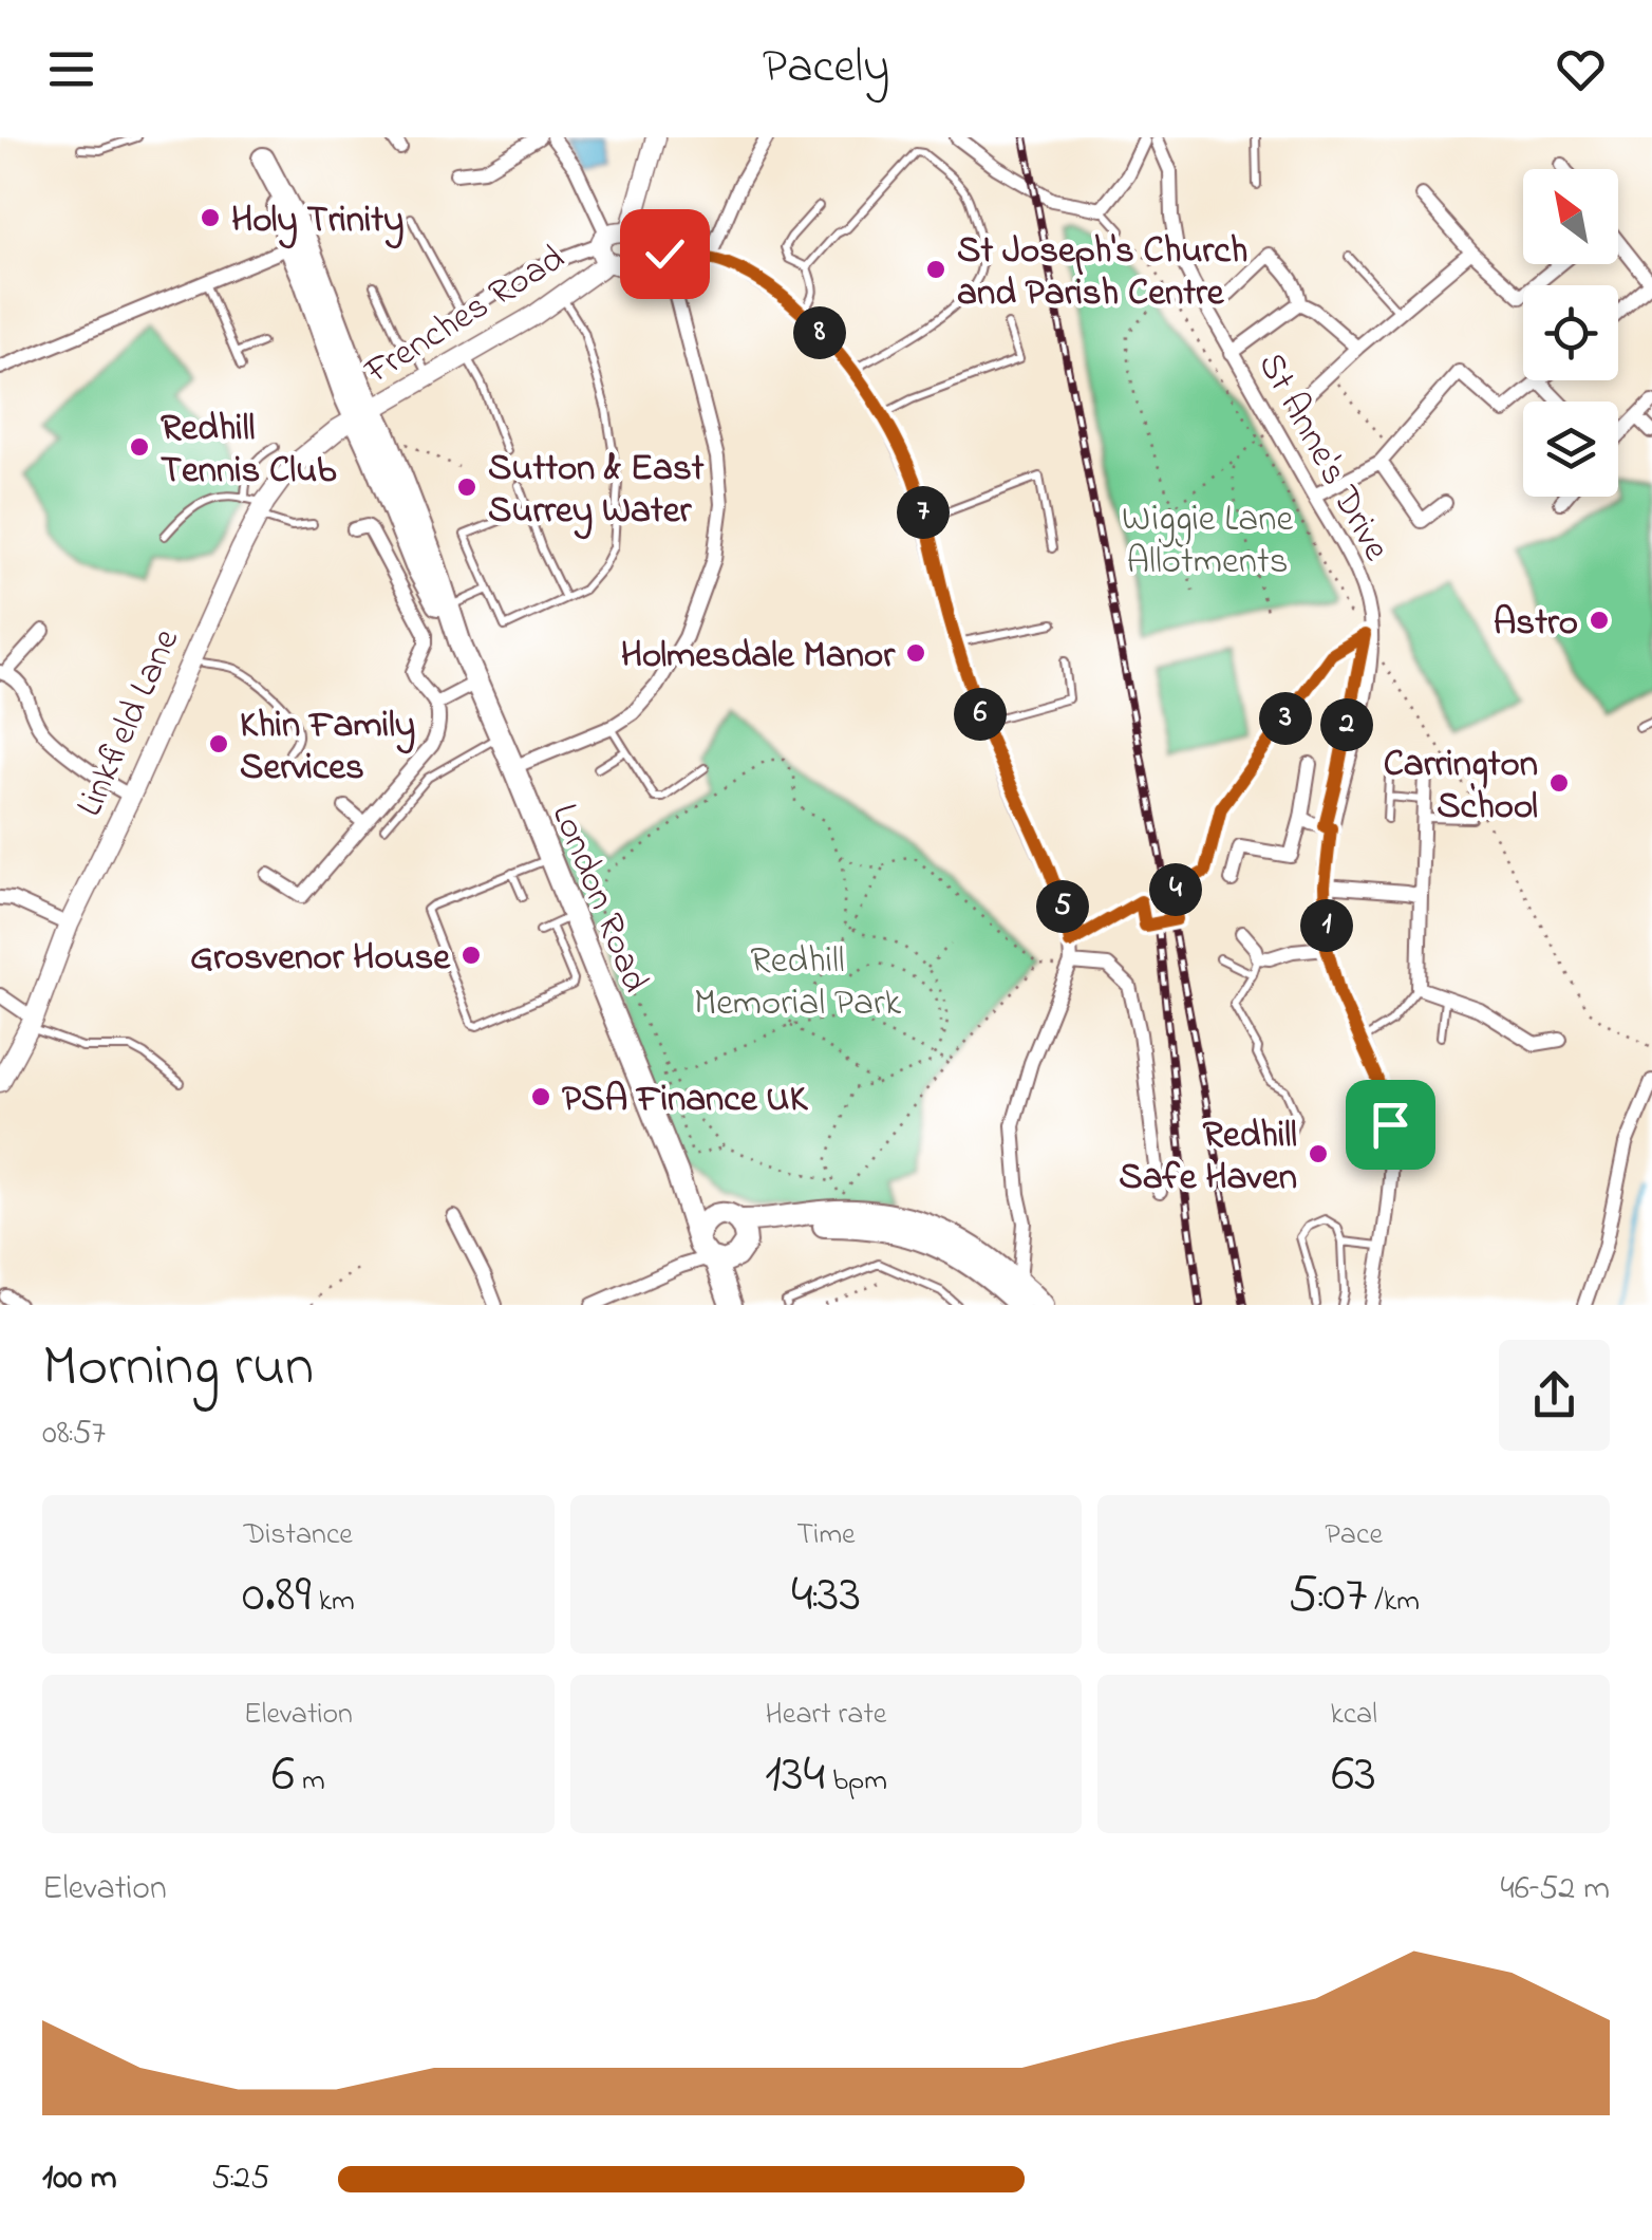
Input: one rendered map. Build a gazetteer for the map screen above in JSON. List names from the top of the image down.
{
  "streets": {
    "main road": ["London Road"],
    "street": ["Frenches Road", "St Anne's Drive", "Linkfield Lane"]
  },
  "crossings": [
    ["Frenches Road", "Linkfield Lane"],
    ["Frenches Road", "London Road"],
    ["Linkfield Lane", "London Road"]
  ],
  "parks": ["Wiggie Lane Allotments", "Redhill Memorial Park"],
  "places": [
    "Holy Trinity",
    "St Joseph's Church and Parish Centre",
    "Redhill Tennis Club",
    "Sutton & East Surrey Water",
    "Astro",
    "Holmesdale Manor",
    "Khin Family Services",
    "Carrington School",
    "Grosvenor House",
    "PSA Finance UK",
    "Redhill Safe Haven"
  ],
  "north": "top left",
  "page": {
    "header": "Pacely",
    "pins": [
      "8",
      "7",
      "6",
      "3",
      "2",
      "4",
      "5",
      "1"
    ],
    "heading": ["Morning run", "08:57"],
    "stats": [
      ["Distance", "0.89 km"],
      ["Time", "4:33"],
      ["Pace", "5:07 /km"],
      ["Elevation", "6 m"],
      ["Heart rate", "134 bpm"],
      ["kcal", "63"]
    ],
    "chart": ["Elevation", "46–52 m"],
    "list": [
      {
        "name": "100 m",
        "note": "5:25"
      }
    ]
  }
}
